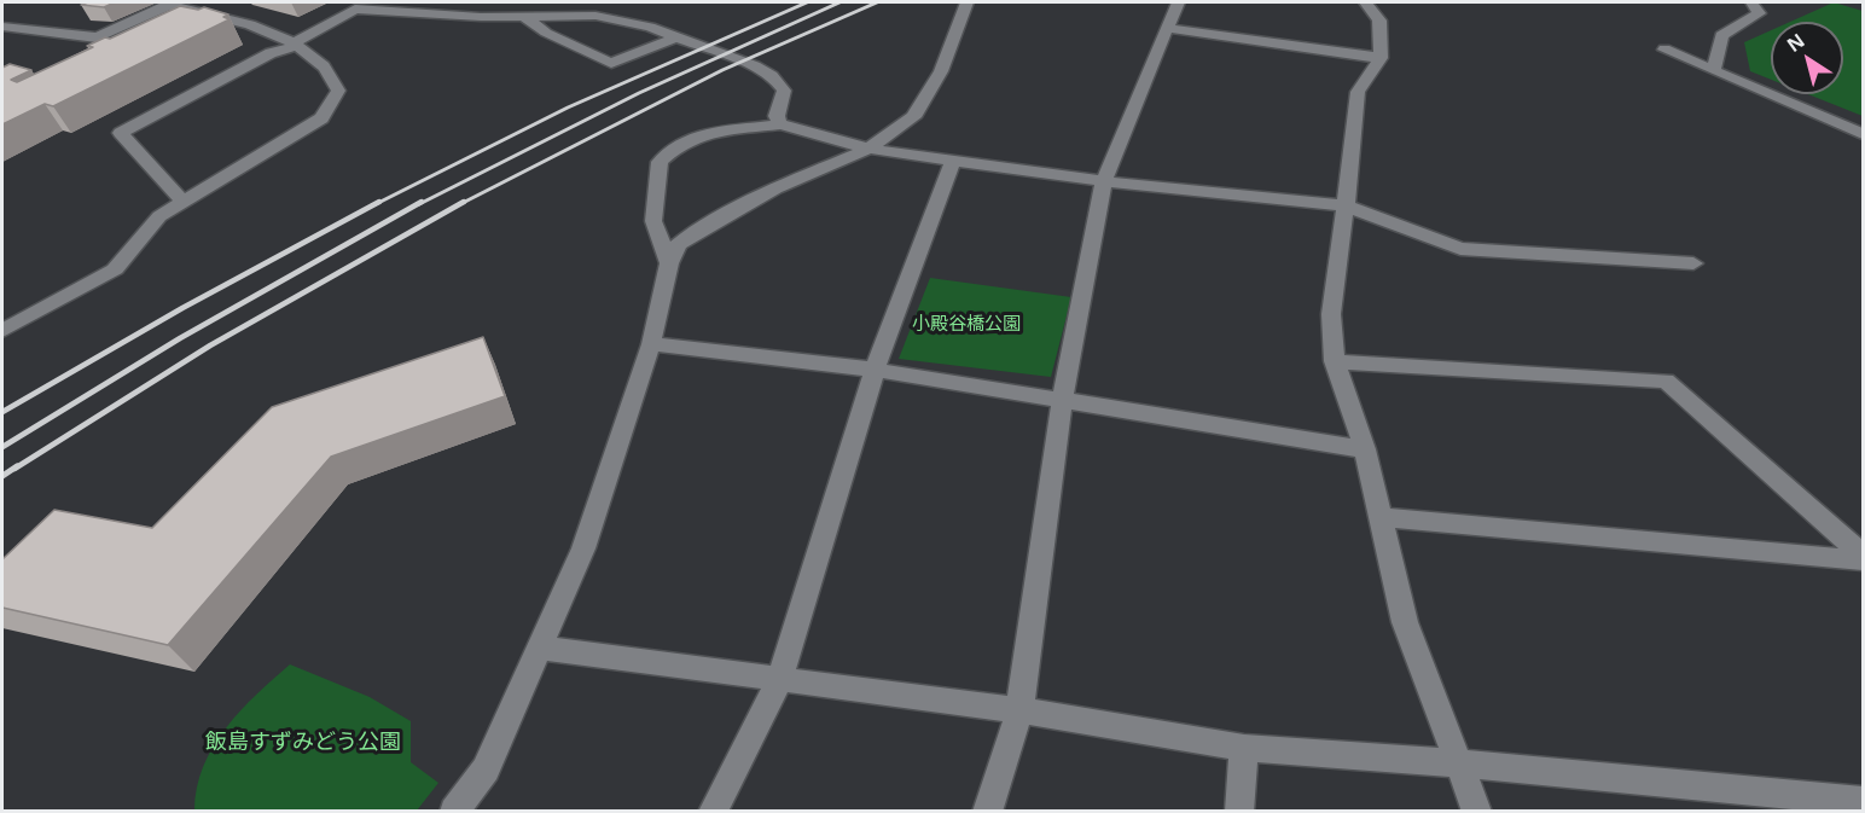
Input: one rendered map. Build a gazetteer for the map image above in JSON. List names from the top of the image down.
{
  "parks": ["小殿谷橋公園", "飯島すずみどう公園"],
  "north": "top left"
}
